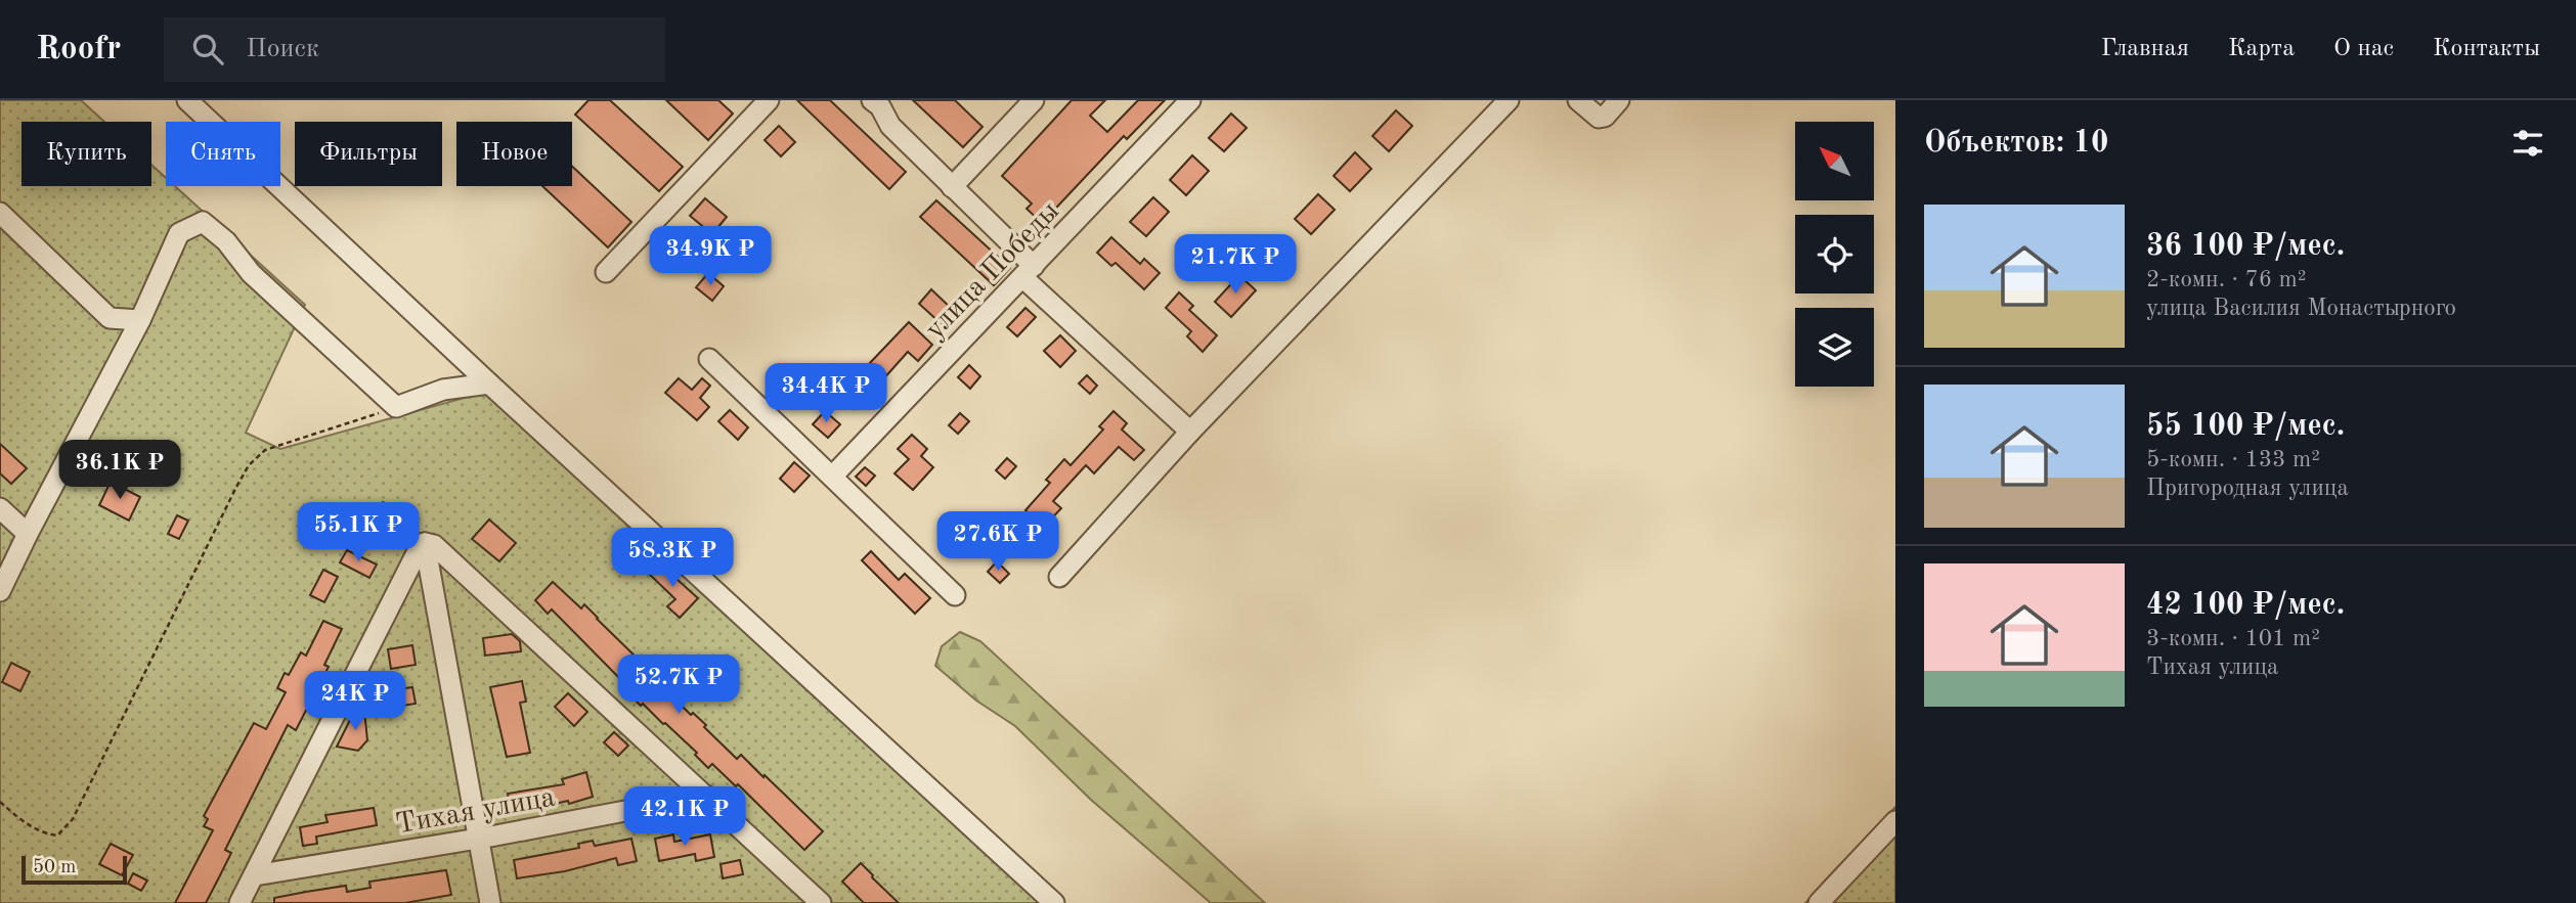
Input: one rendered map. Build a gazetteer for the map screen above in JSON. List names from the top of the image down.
{
  "streets": {
    "street": ["улица Победы", "Тихая улица"]
  },
  "scale_bar": "50 m",
  "north": "top left",
  "page": {
    "header": "Roofr",
    "search": "Поиск",
    "nav": [
      "Главная",
      "Карта",
      "О нас",
      "Контакты"
    ],
    "heading": "Объектов: 10",
    "chip": [
      "Купить",
      "Снять",
      "Фильтры",
      "Новое"
    ],
    "list": [
      {
        "name": "36 100 ₽/мес.",
        "note": "2-комн. · 76 m² · улица Василия Монастырного"
      },
      {
        "name": "55 100 ₽/мес.",
        "note": "5-комн. · 133 m² · Пригородная улица"
      },
      {
        "name": "42 100 ₽/мес.",
        "note": "3-комн. · 101 m² · Тихая улица"
      }
    ],
    "price": [
      "34.9K ₽",
      "21.7K ₽",
      "34.4K ₽",
      "36.1K ₽",
      "55.1K ₽",
      "27.6K ₽",
      "58.3K ₽",
      "52.7K ₽",
      "24K ₽",
      "42.1K ₽"
    ],
    "scale": "50 m"
  }
}
